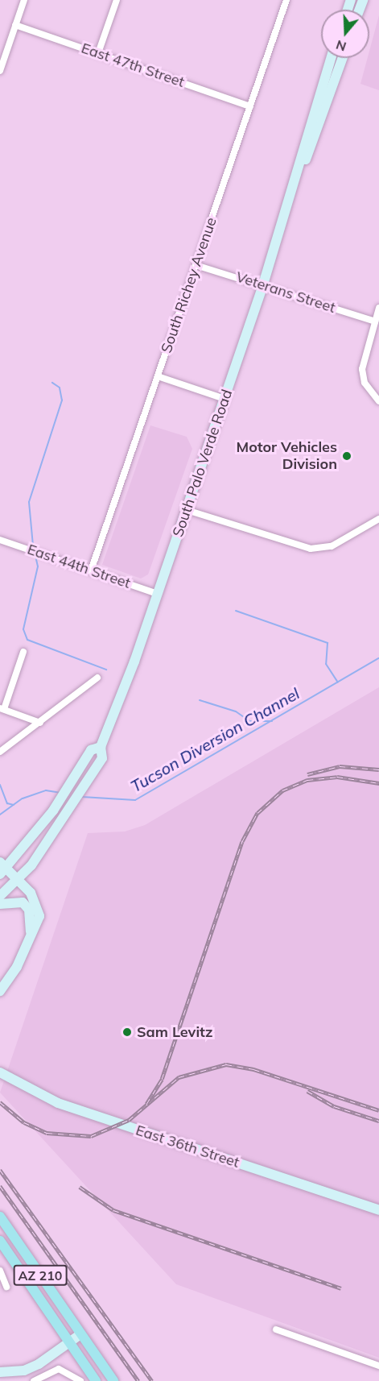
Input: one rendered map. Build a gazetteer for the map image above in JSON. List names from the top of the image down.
{
  "streets": {
    "main road": ["South Palo Verde Road", "East 36th Street", "AZ 210"],
    "street": [
      "East 47th Street",
      "South Richey Avenue",
      "Veterans Street",
      "East 44th Street"
    ]
  },
  "crossings": [
    ["East 47th Street", "South Richey Avenue"],
    ["South Richey Avenue", "Veterans Street"],
    ["South Richey Avenue", "East 44th Street"],
    ["Veterans Street", "South Palo Verde Road"],
    ["South Palo Verde Road", "East 44th Street"]
  ],
  "water": ["Tucson Diversion Channel"],
  "places": ["Motor Vehicles Division", "Sam Levitz"],
  "north": "bottom"
}
